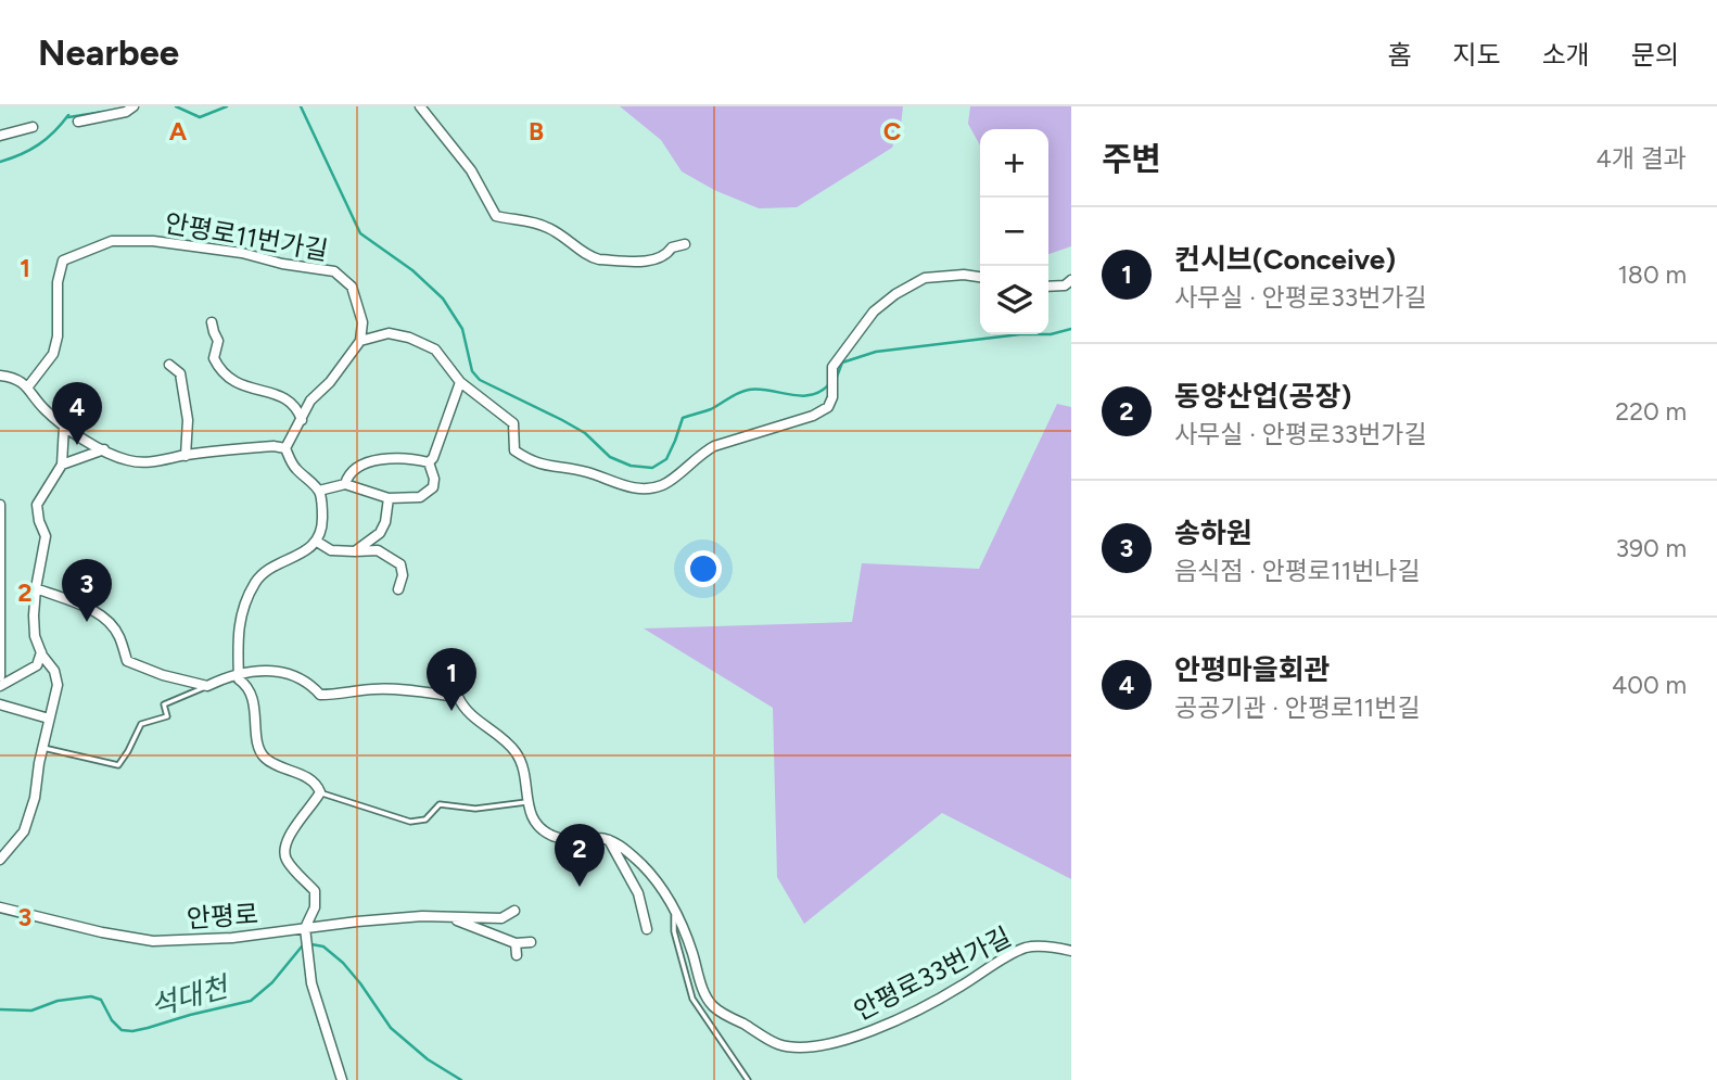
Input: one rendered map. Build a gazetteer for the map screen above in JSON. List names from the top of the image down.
{
  "streets": {
    "street": ["안평로11번가길", "안평로", "안평로33번가길"]
  },
  "water": ["석대천"],
  "page": {
    "header": "Nearbee",
    "nav": [
      "홈",
      "지도",
      "소개",
      "문의"
    ],
    "heading": ["주변", "4개 결과"],
    "map_buttons": ["+", "−"],
    "list": [
      {
        "mark": "1",
        "name": "컨시브(Conceive)",
        "note": "사무실 · 안평로33번가길",
        "value": "180 m"
      },
      {
        "mark": "2",
        "name": "동양산업(공장)",
        "note": "사무실 · 안평로33번가길",
        "value": "220 m"
      },
      {
        "mark": "3",
        "name": "송하원",
        "note": "음식점 · 안평로11번나길",
        "value": "390 m"
      },
      {
        "mark": "4",
        "name": "안평마을회관",
        "note": "공공기관 · 안평로11번길",
        "value": "400 m"
      }
    ],
    "pins": [
      "4",
      "3",
      "1",
      "2"
    ]
  },
  "grid": {
    "columns": ["A", "B", "C"],
    "rows": ["1", "2", "3"]
  }
}
